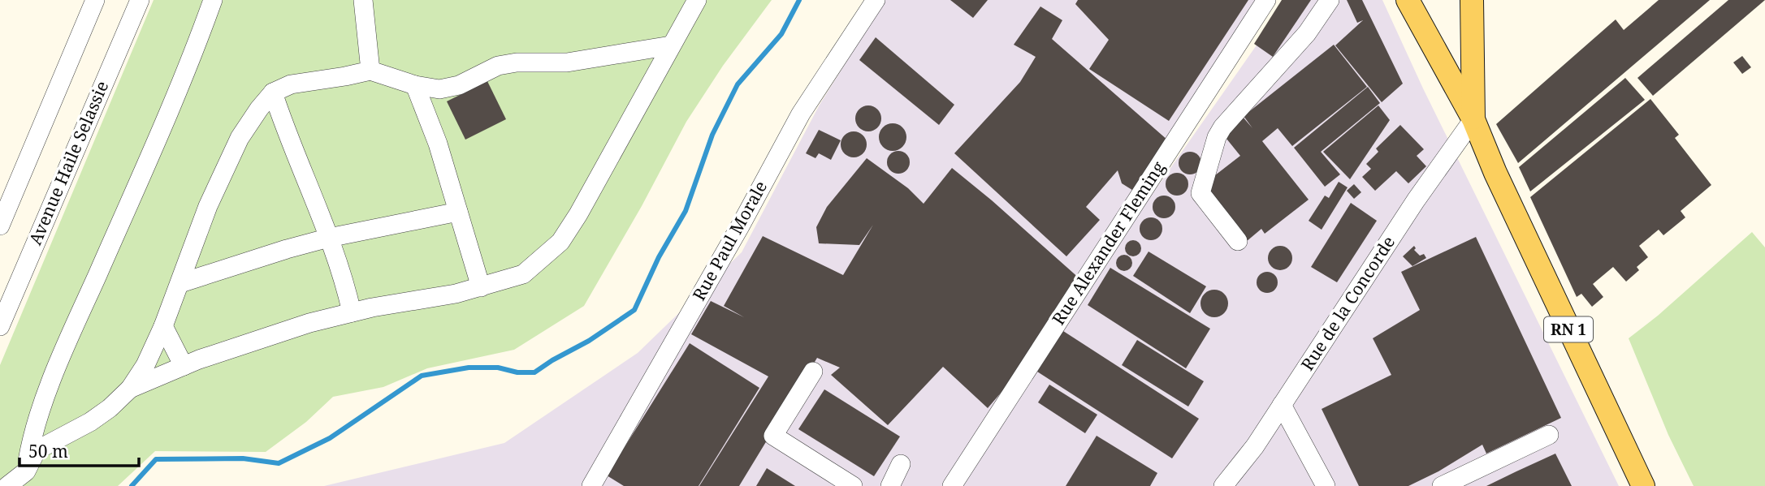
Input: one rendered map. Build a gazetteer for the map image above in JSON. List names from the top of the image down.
{
  "streets": {
    "main road": ["RN 1"],
    "street": [
      "Avenue Haile Selassie",
      "Rue Paul Morale",
      "Rue Alexander Fleming",
      "Rue de la Concorde"
    ]
  },
  "crossings": [
    ["Rue de la Concorde", "RN 1"]
  ],
  "scale_bar": "50 m"
}
